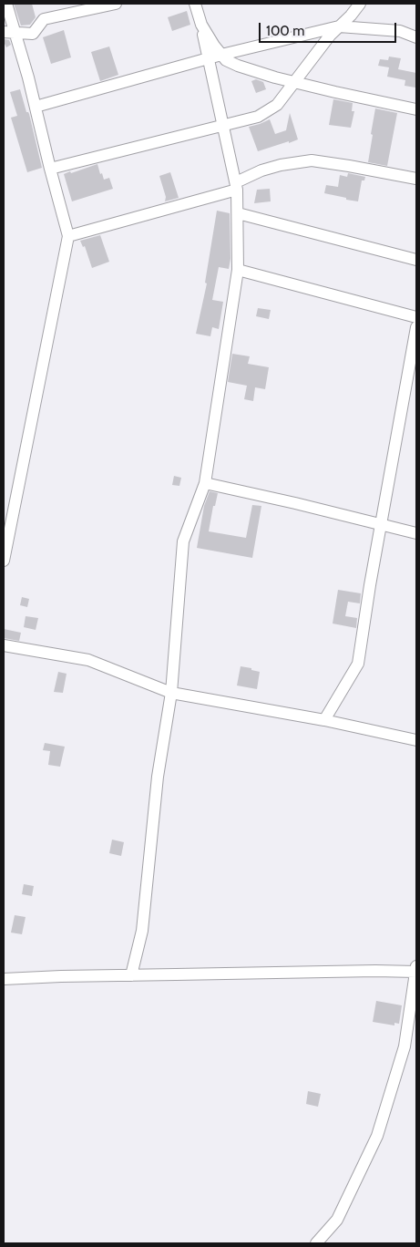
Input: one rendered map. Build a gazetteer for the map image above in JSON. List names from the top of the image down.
{
  "scale_bar": "100 m"
}
